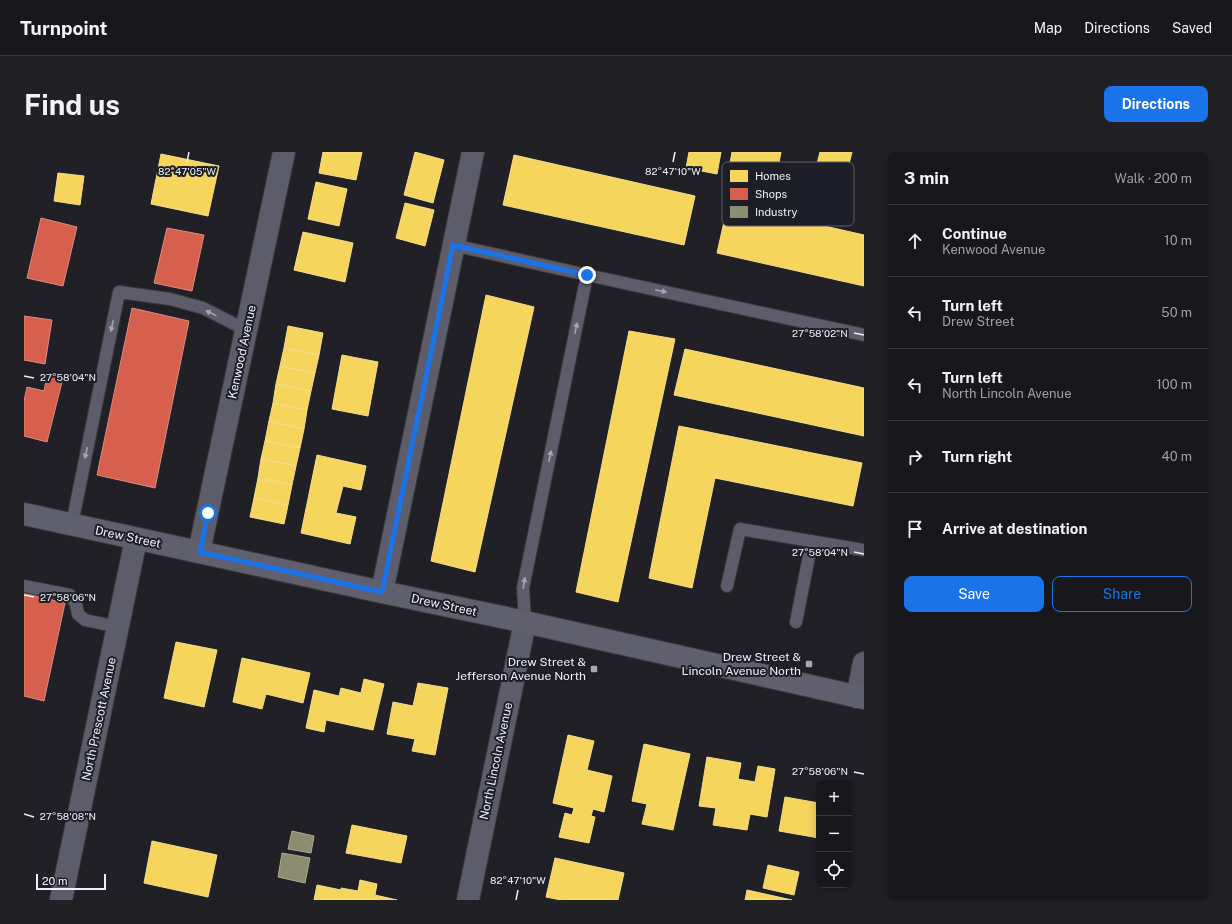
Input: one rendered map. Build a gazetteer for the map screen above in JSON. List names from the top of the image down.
{
  "streets": {
    "main road": ["Drew Street"],
    "street": ["Kenwood Avenue", "North Prescott Avenue", "North Lincoln Avenue"]
  },
  "crossings": [
    ["Kenwood Avenue", "Drew Street"],
    ["Drew Street", "North Prescott Avenue"],
    ["Drew Street", "North Lincoln Avenue"]
  ],
  "places": {
    "transit": ["Drew Street & Lincoln Avenue North", "Drew Street & Jefferson Avenue North"]
  },
  "legend": ["Homes", "Shops", "Industry"],
  "scale_bar": "20 m",
  "page": {
    "header": "Turnpoint",
    "nav": ["Map", "Directions", "Saved"],
    "buttons": [
      "Directions",
      ["Save", "Share"]
    ],
    "title": "Find us",
    "heading": ["3 min", "Walk · 200 m"],
    "list": [
      ["Continue", "Kenwood Avenue", "10 m"],
      ["Turn left", "Drew Street", "50 m"],
      ["Turn left", "North Lincoln Avenue", "100 m"],
      ["Turn right", "40 m"],
      "Arrive at destination"
    ],
    "map_buttons": ["+", "−"],
    "scale": "20 m"
  },
  "coordinates": [
    "82°47'05\"W",
    "82°47'10\"W",
    "27°58'02\"N",
    "27°58'04\"N",
    "27°58'06\"N",
    "27°58'08\"N"
  ]
}
